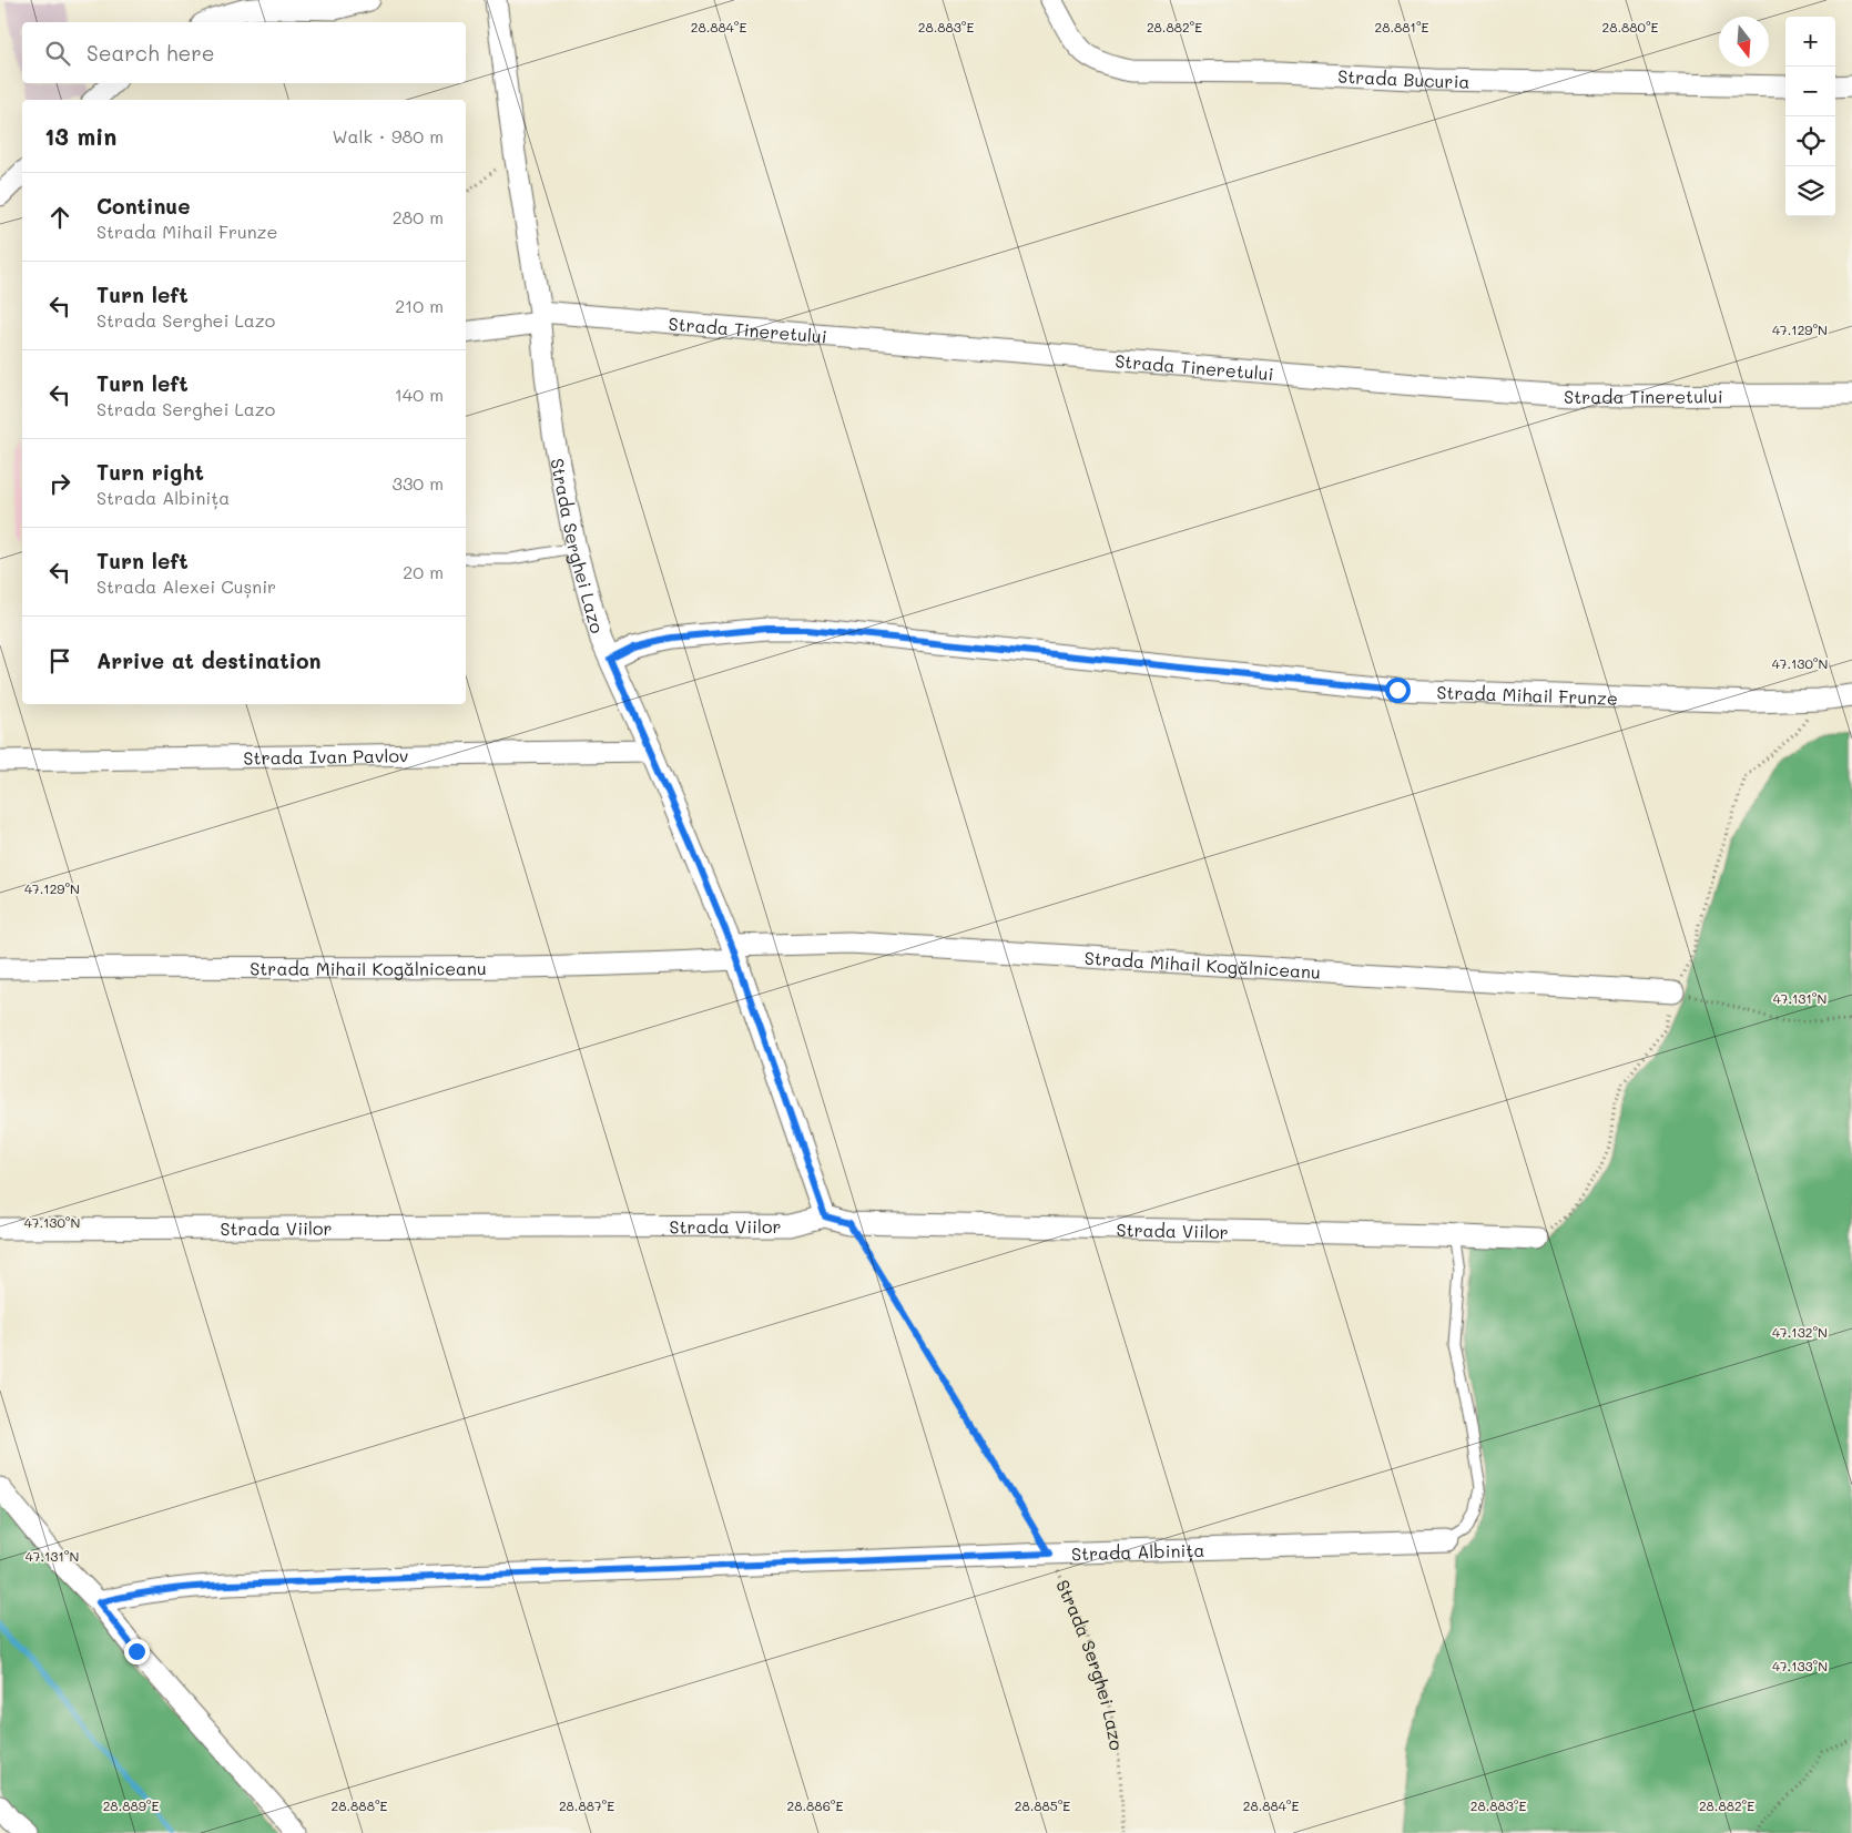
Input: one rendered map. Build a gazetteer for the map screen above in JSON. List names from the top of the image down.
{
  "streets": {
    "street": [
      "Strada Bucuria",
      "Strada Tineretului",
      "Strada Serghei Lazo",
      "Strada Mihail Frunze",
      "Strada Ivan Pavlov",
      "Strada Mihail Kogălniceanu",
      "Strada Viilor",
      "Strada Albinița"
    ]
  },
  "crossings": [
    ["Strada Tineretului", "Strada Serghei Lazo"],
    ["Strada Serghei Lazo", "Strada Mihail Frunze"],
    ["Strada Serghei Lazo", "Strada Ivan Pavlov"],
    ["Strada Serghei Lazo", "Strada Mihail Kogălniceanu"],
    ["Strada Serghei Lazo", "Strada Viilor"],
    ["Strada Serghei Lazo", "Strada Albinița"]
  ],
  "north": "bottom",
  "page": {
    "map_buttons": ["+", "−"],
    "search": "Search here",
    "heading": ["13 min", "Walk · 980 m"],
    "list": [
      ["Continue", "Strada Mihail Frunze", "280 m"],
      ["Turn left", "Strada Serghei Lazo", "210 m"],
      ["Turn left", "Strada Serghei Lazo", "140 m"],
      ["Turn right", "Strada Albinița", "330 m"],
      ["Turn left", "Strada Alexei Cușnir", "20 m"],
      "Arrive at destination"
    ]
  },
  "coordinates": [
    "28.884°E",
    "28.883°E",
    "28.882°E",
    "28.881°E",
    "28.880°E",
    "47.129°N",
    "47.130°N",
    "47.131°N",
    "47.132°N",
    "47.133°N",
    "28.889°E",
    "28.888°E",
    "28.887°E",
    "28.886°E",
    "28.885°E"
  ]
}
